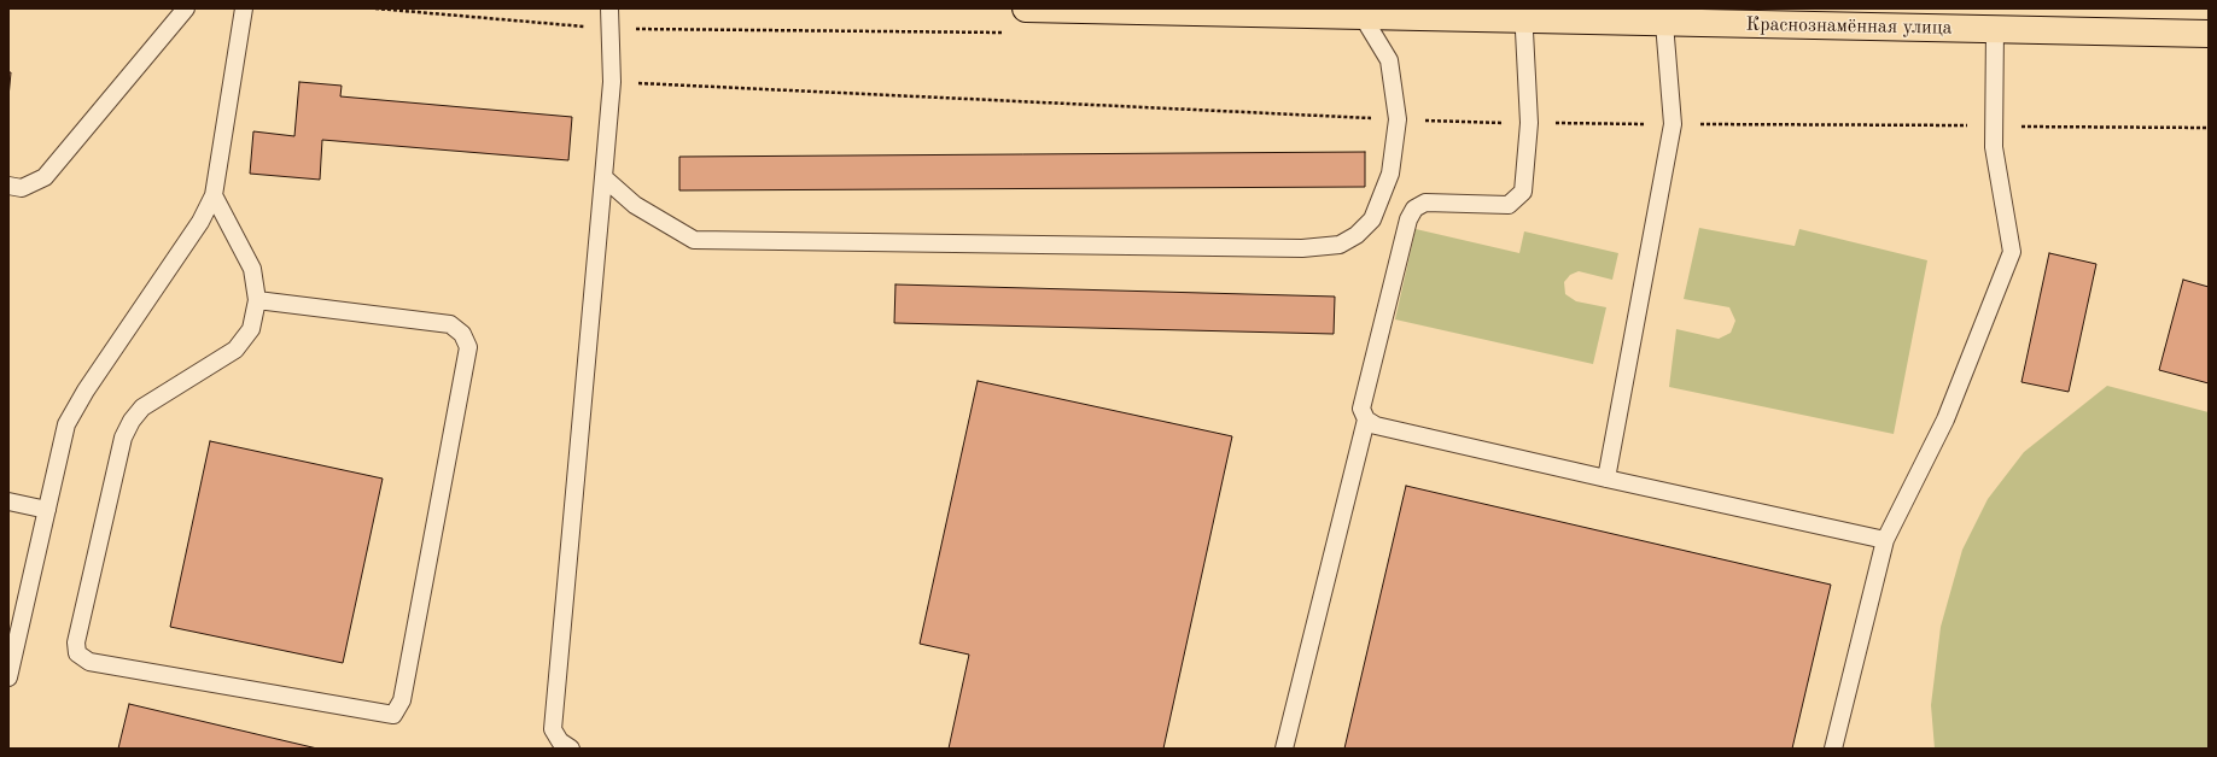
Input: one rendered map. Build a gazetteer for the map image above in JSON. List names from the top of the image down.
{
  "streets": {
    "highway": ["Краснознамённая улица"]
  }
}
